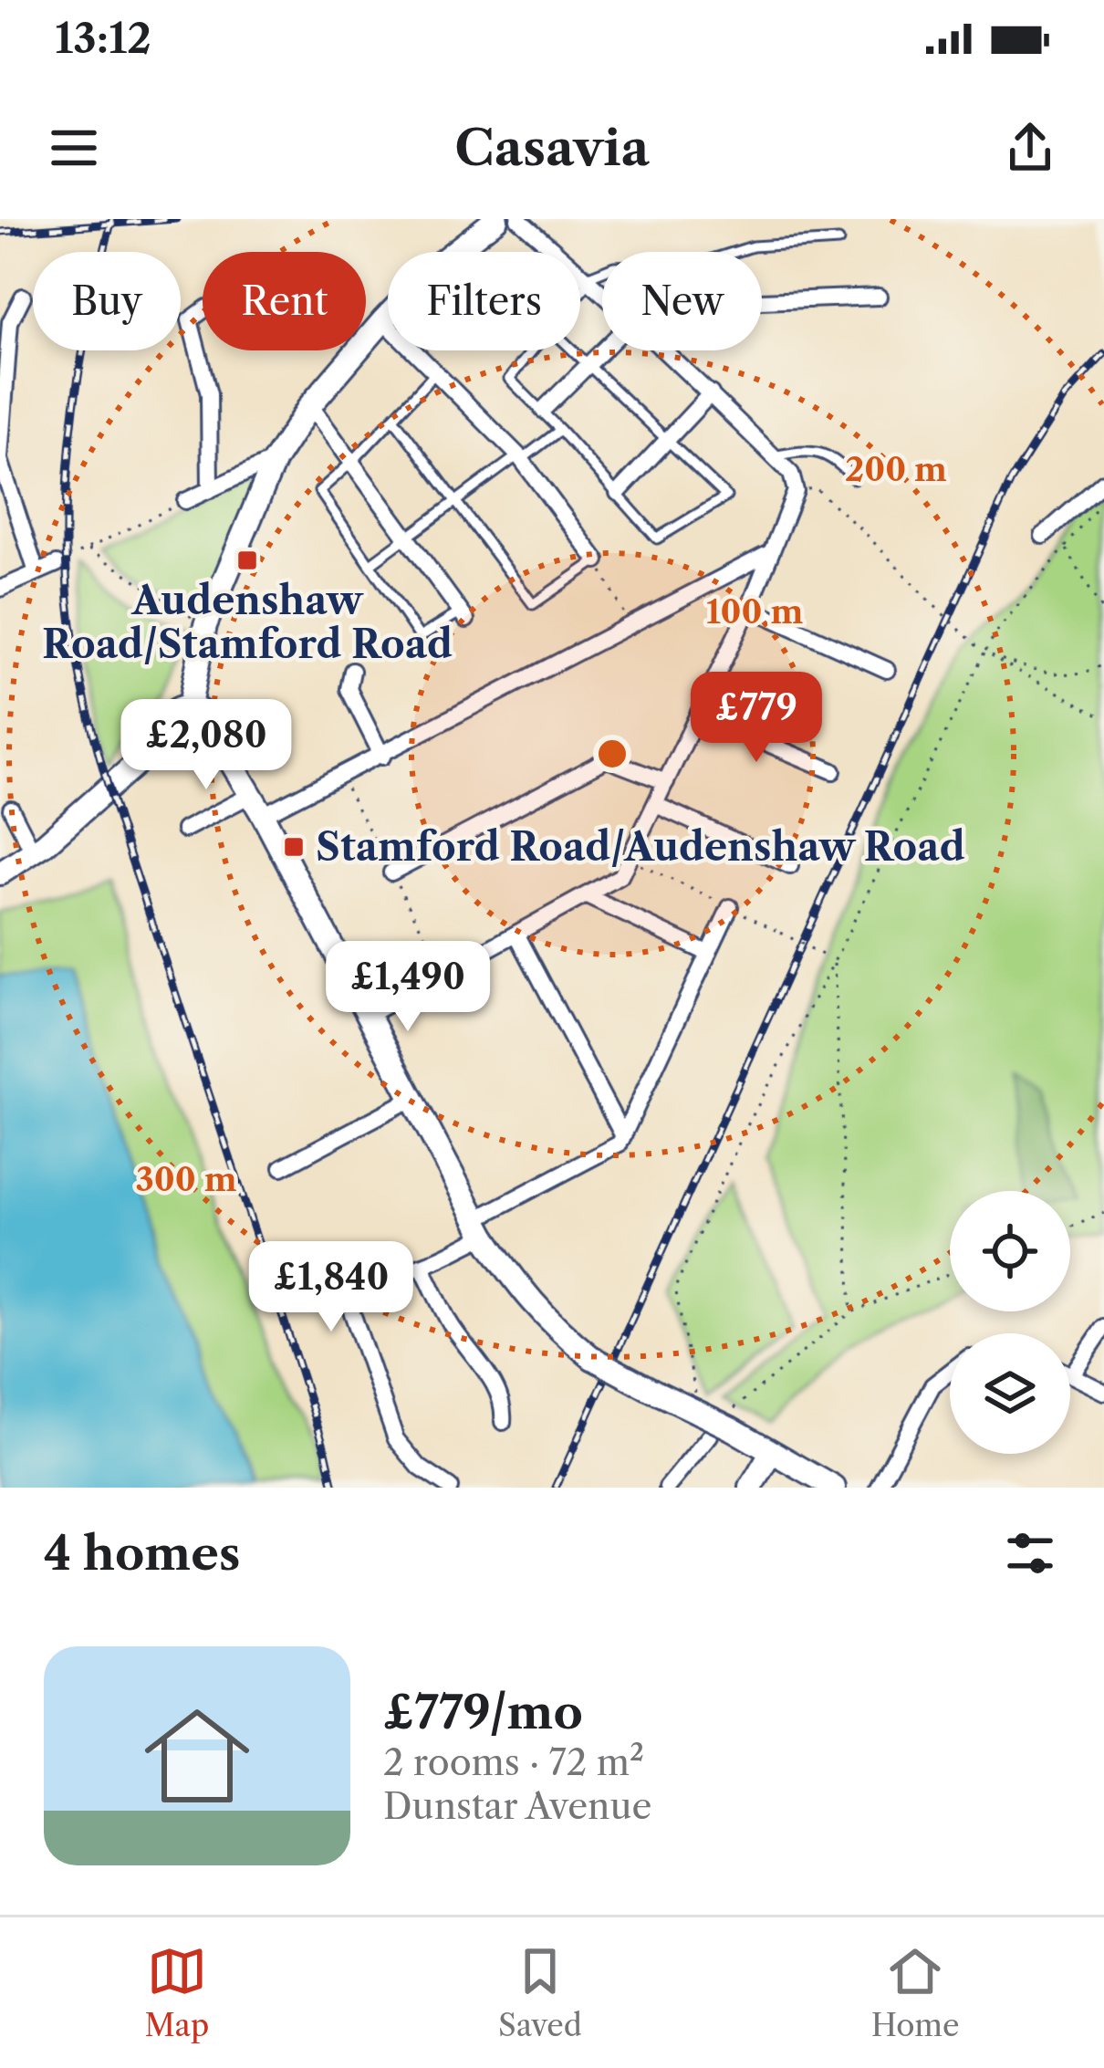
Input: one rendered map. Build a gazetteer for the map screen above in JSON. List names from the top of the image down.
{
  "places": {
    "transit": ["Audenshaw Road/Stamford Road", "Stamford Road/Audenshaw Road"]
  },
  "page": {
    "status": "13:12",
    "header": "Casavia",
    "chip": [
      "Buy",
      "Rent",
      "Filters",
      "New"
    ],
    "price": [
      "£779",
      "£2,080",
      "£1,490",
      "£1,840"
    ],
    "heading": "4 homes",
    "list": [
      {
        "name": "£779/mo",
        "note": "2 rooms · 72 m² · Dunstar Avenue"
      }
    ],
    "tabs": ["Map", "Saved", "Home"]
  },
  "rings": ["200 m", "100 m", "300 m"]
}
